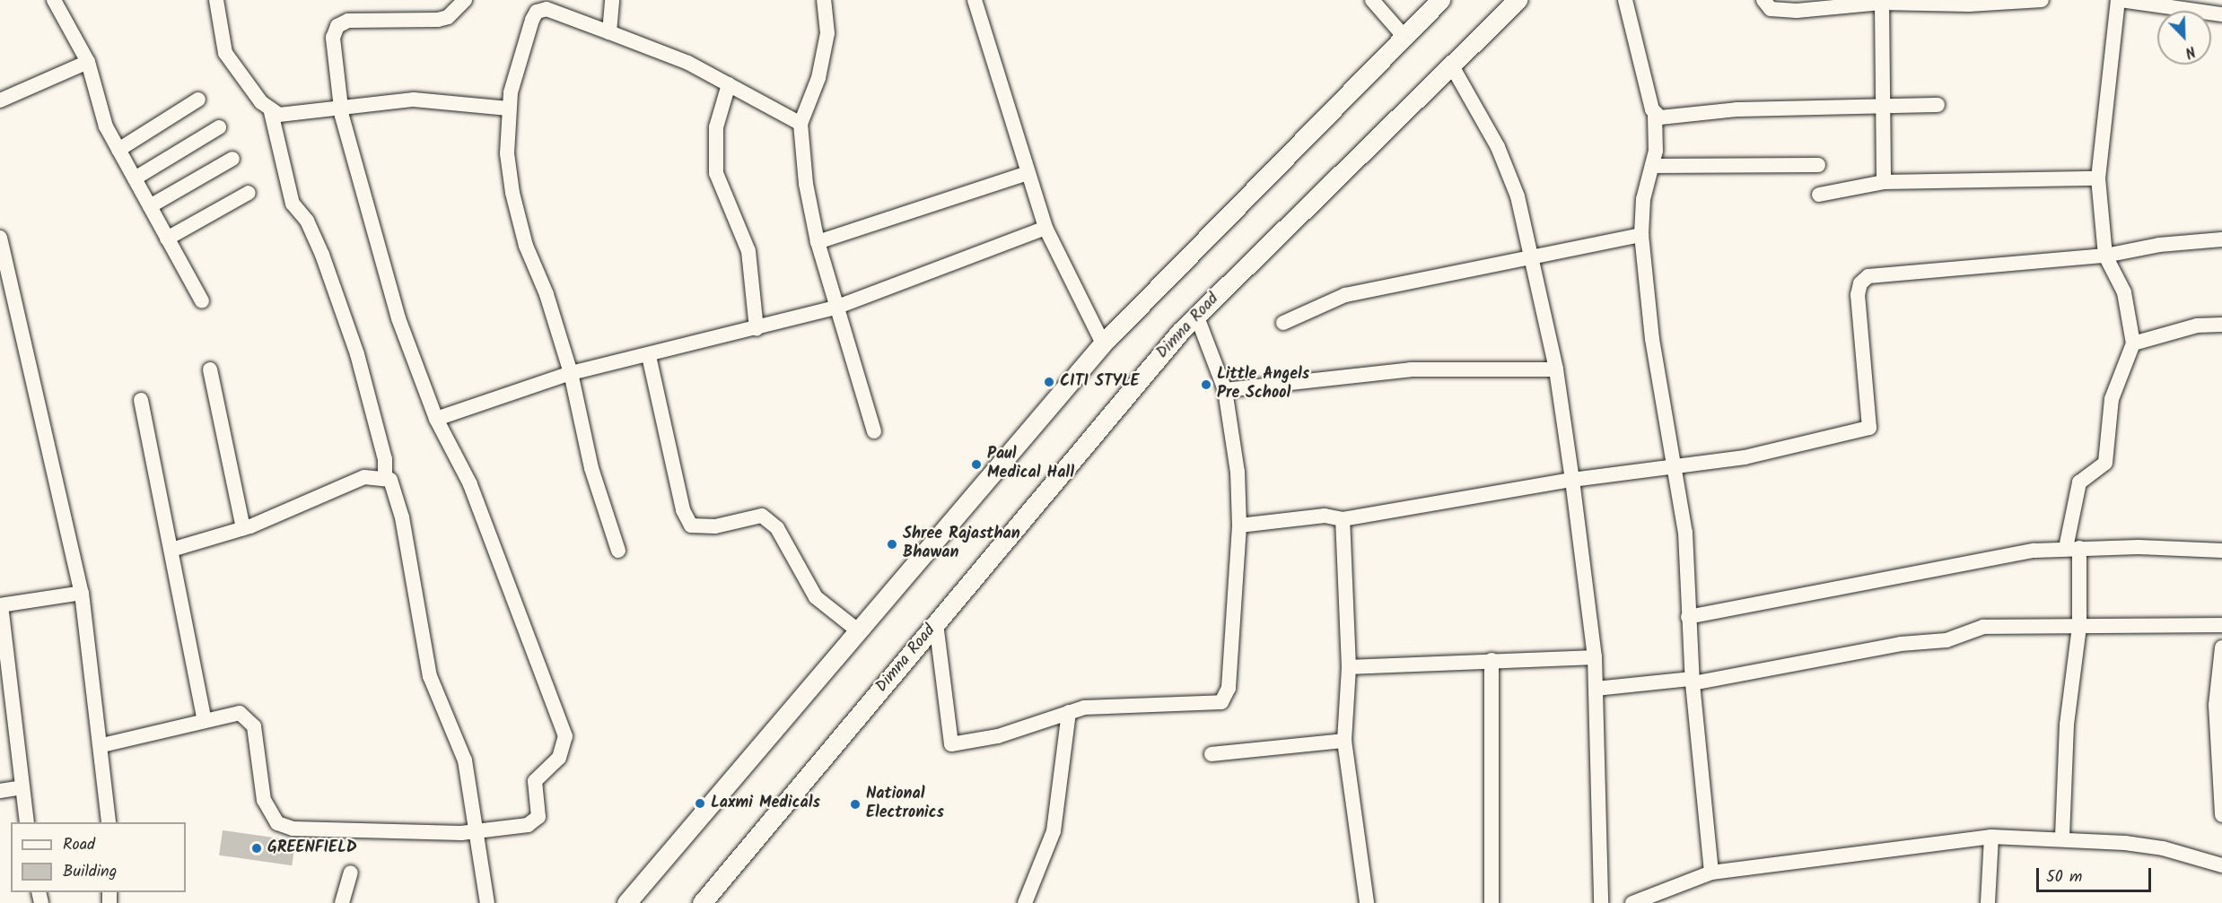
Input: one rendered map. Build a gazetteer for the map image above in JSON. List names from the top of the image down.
{
  "streets": {
    "street": ["Dimna Road"]
  },
  "places": [
    "CITI STYLE",
    "Little Angels Pre School",
    "Paul Medical Hall",
    "Shree Rajasthan Bhawan",
    "Laxmi Medicals",
    "National Electronics",
    "GREENFIELD"
  ],
  "legend": ["Road", "Building"],
  "scale_bar": "50 m",
  "north": "bottom right"
}
